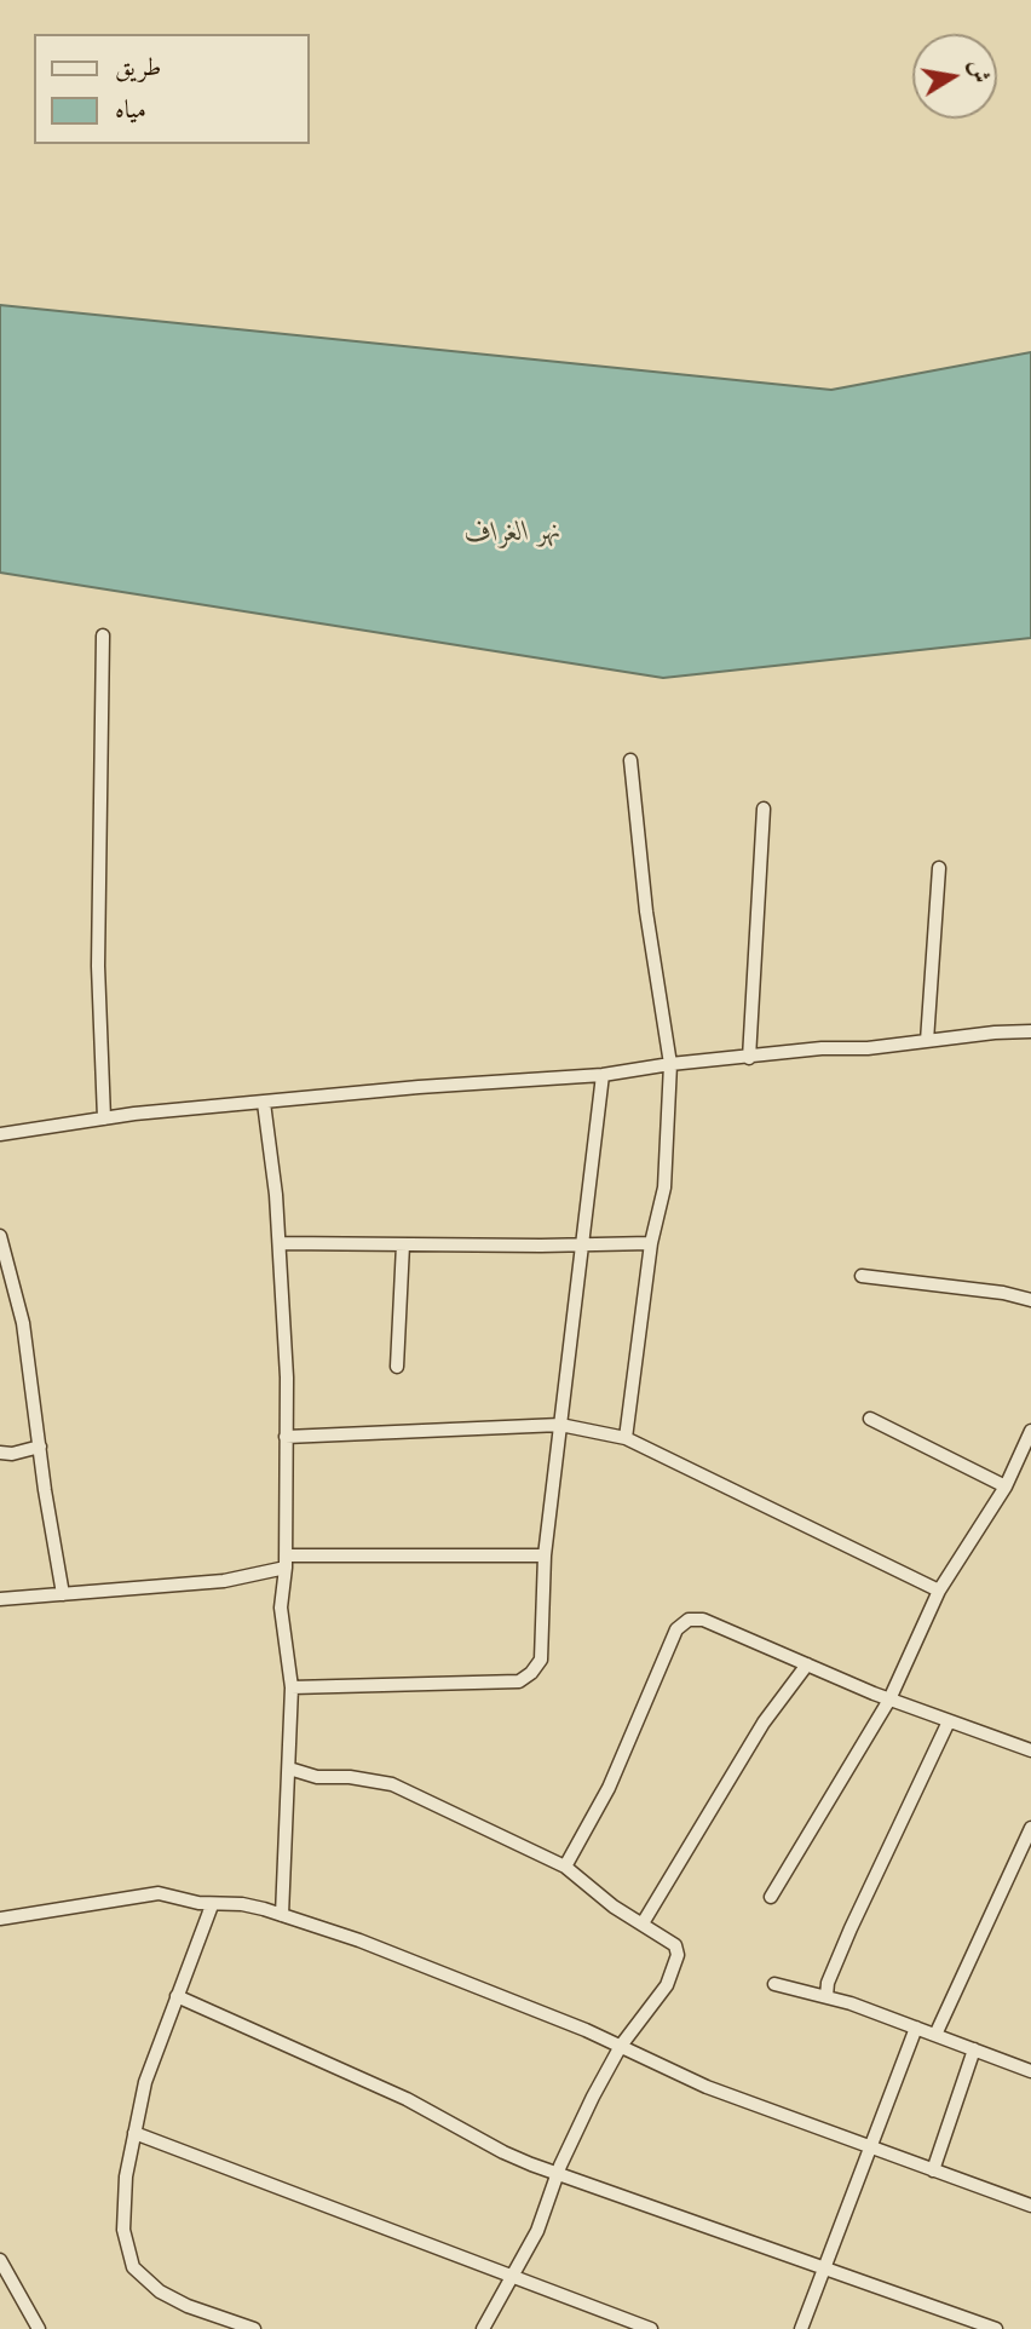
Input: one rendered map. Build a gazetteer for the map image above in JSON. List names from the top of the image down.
{
  "water": ["نهر الغراف"],
  "legend": ["طريق", "مياه"],
  "north": "right"
}
